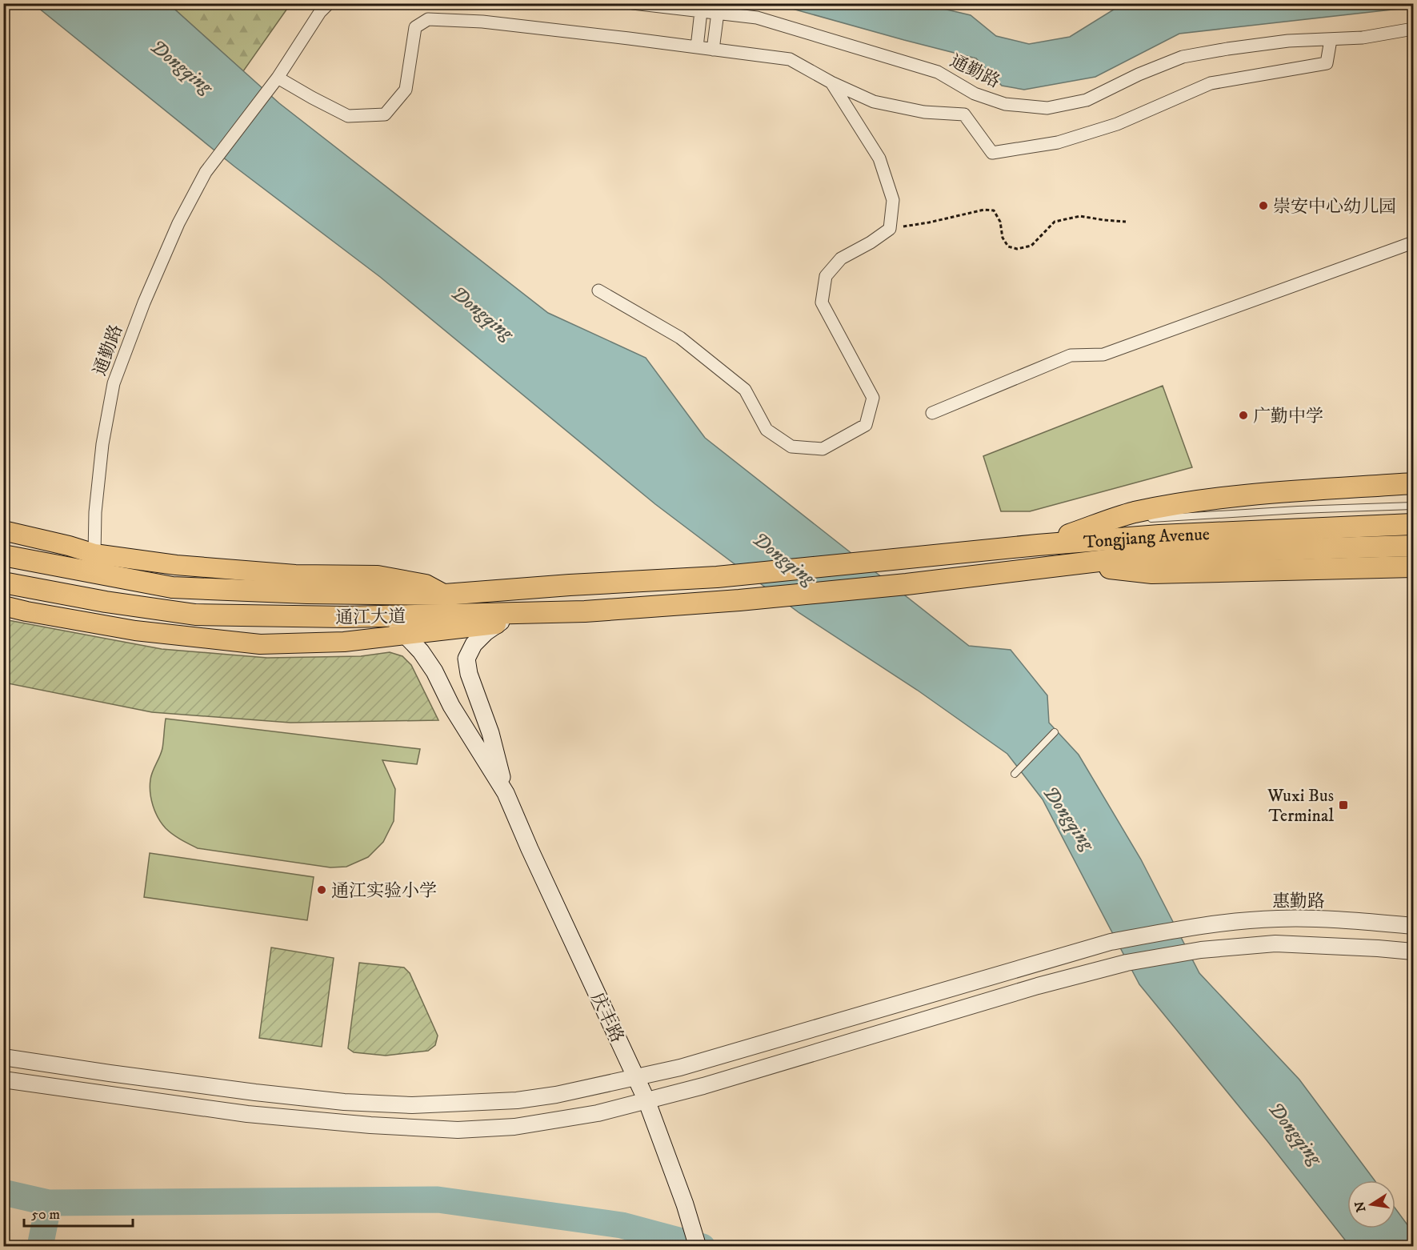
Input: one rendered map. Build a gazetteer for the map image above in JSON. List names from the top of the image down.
{
  "streets": {
    "highway": ["Tongjiang Avenue", "通江大道"],
    "main road": ["庆丰路"],
    "street": ["通勤路", "惠勤路"]
  },
  "crossings": [
    ["Tongjiang Avenue", "通江大道"],
    ["惠勤路", "庆丰路"]
  ],
  "water": ["Dongqing"],
  "places": {
    "other": ["崇安中心幼儿园", "广勤中学", "通江实验小学"],
    "transit": ["Wuxi Bus Terminal"]
  },
  "scale_bar": "50 m",
  "north": "left"
}
